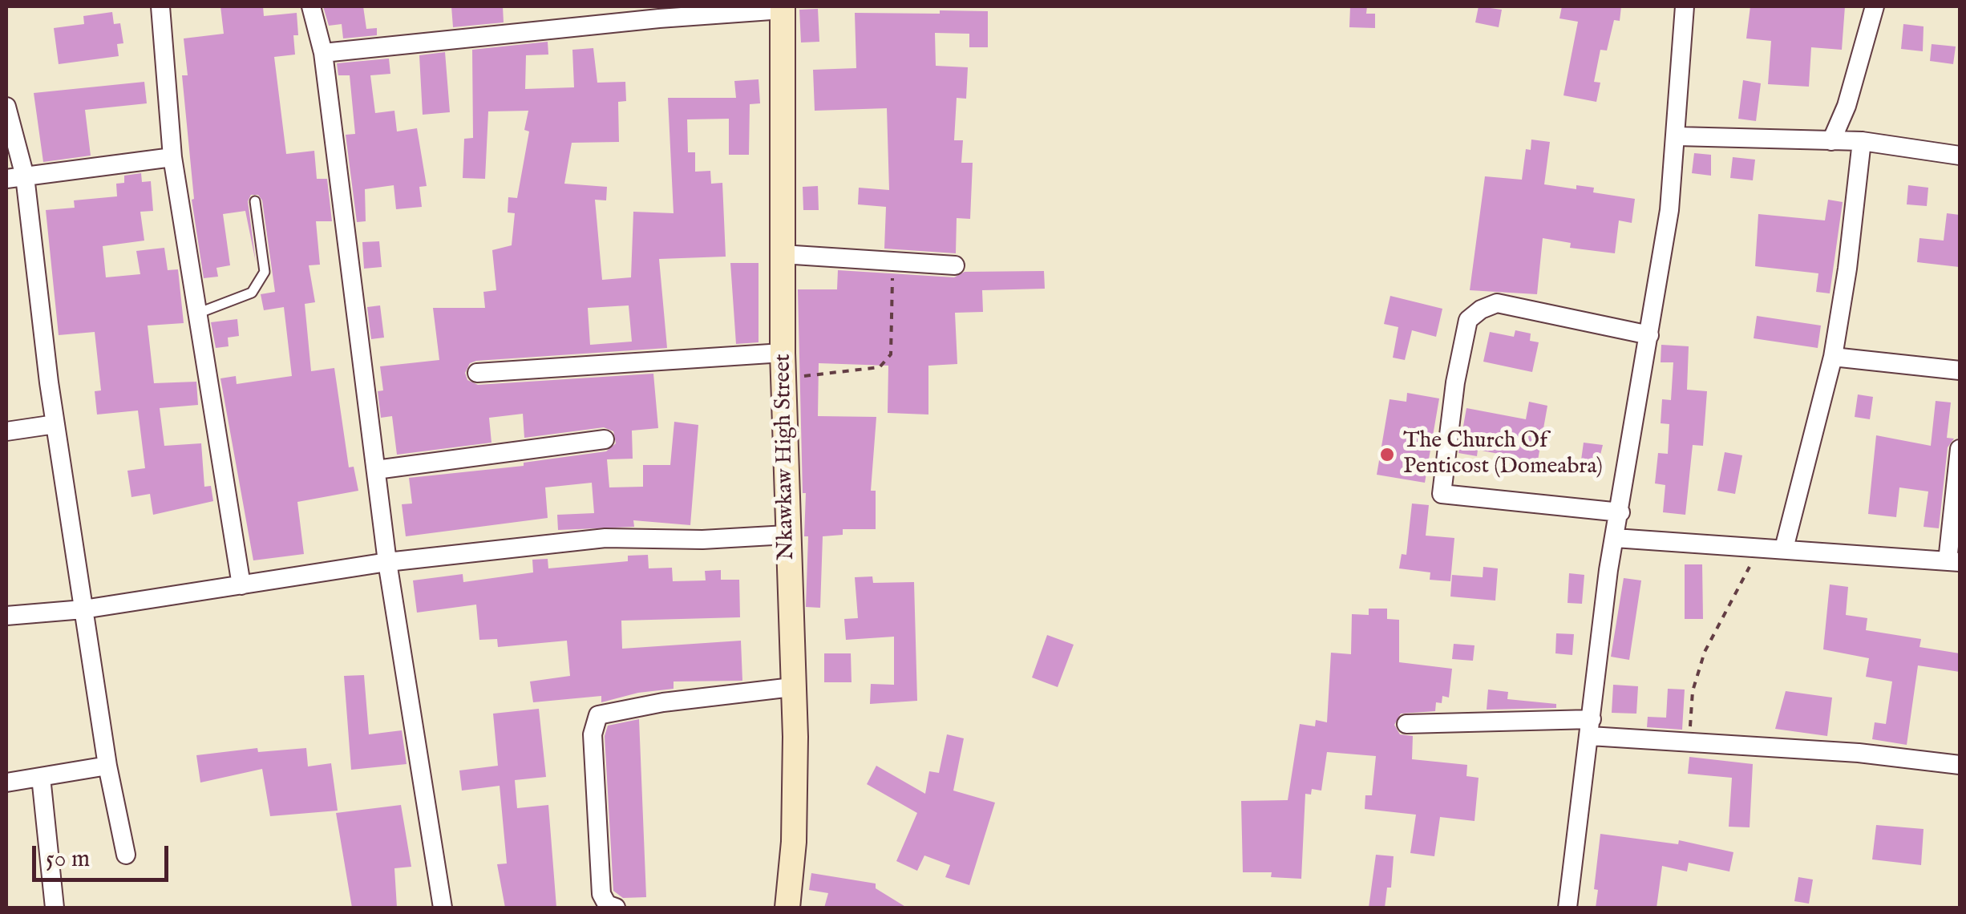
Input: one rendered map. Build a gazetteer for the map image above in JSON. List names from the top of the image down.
{
  "streets": {
    "main road": ["Nkawkaw High Street"]
  },
  "places": ["The Church Of Penticost (Domeabra)"],
  "scale_bar": "50 m"
}
